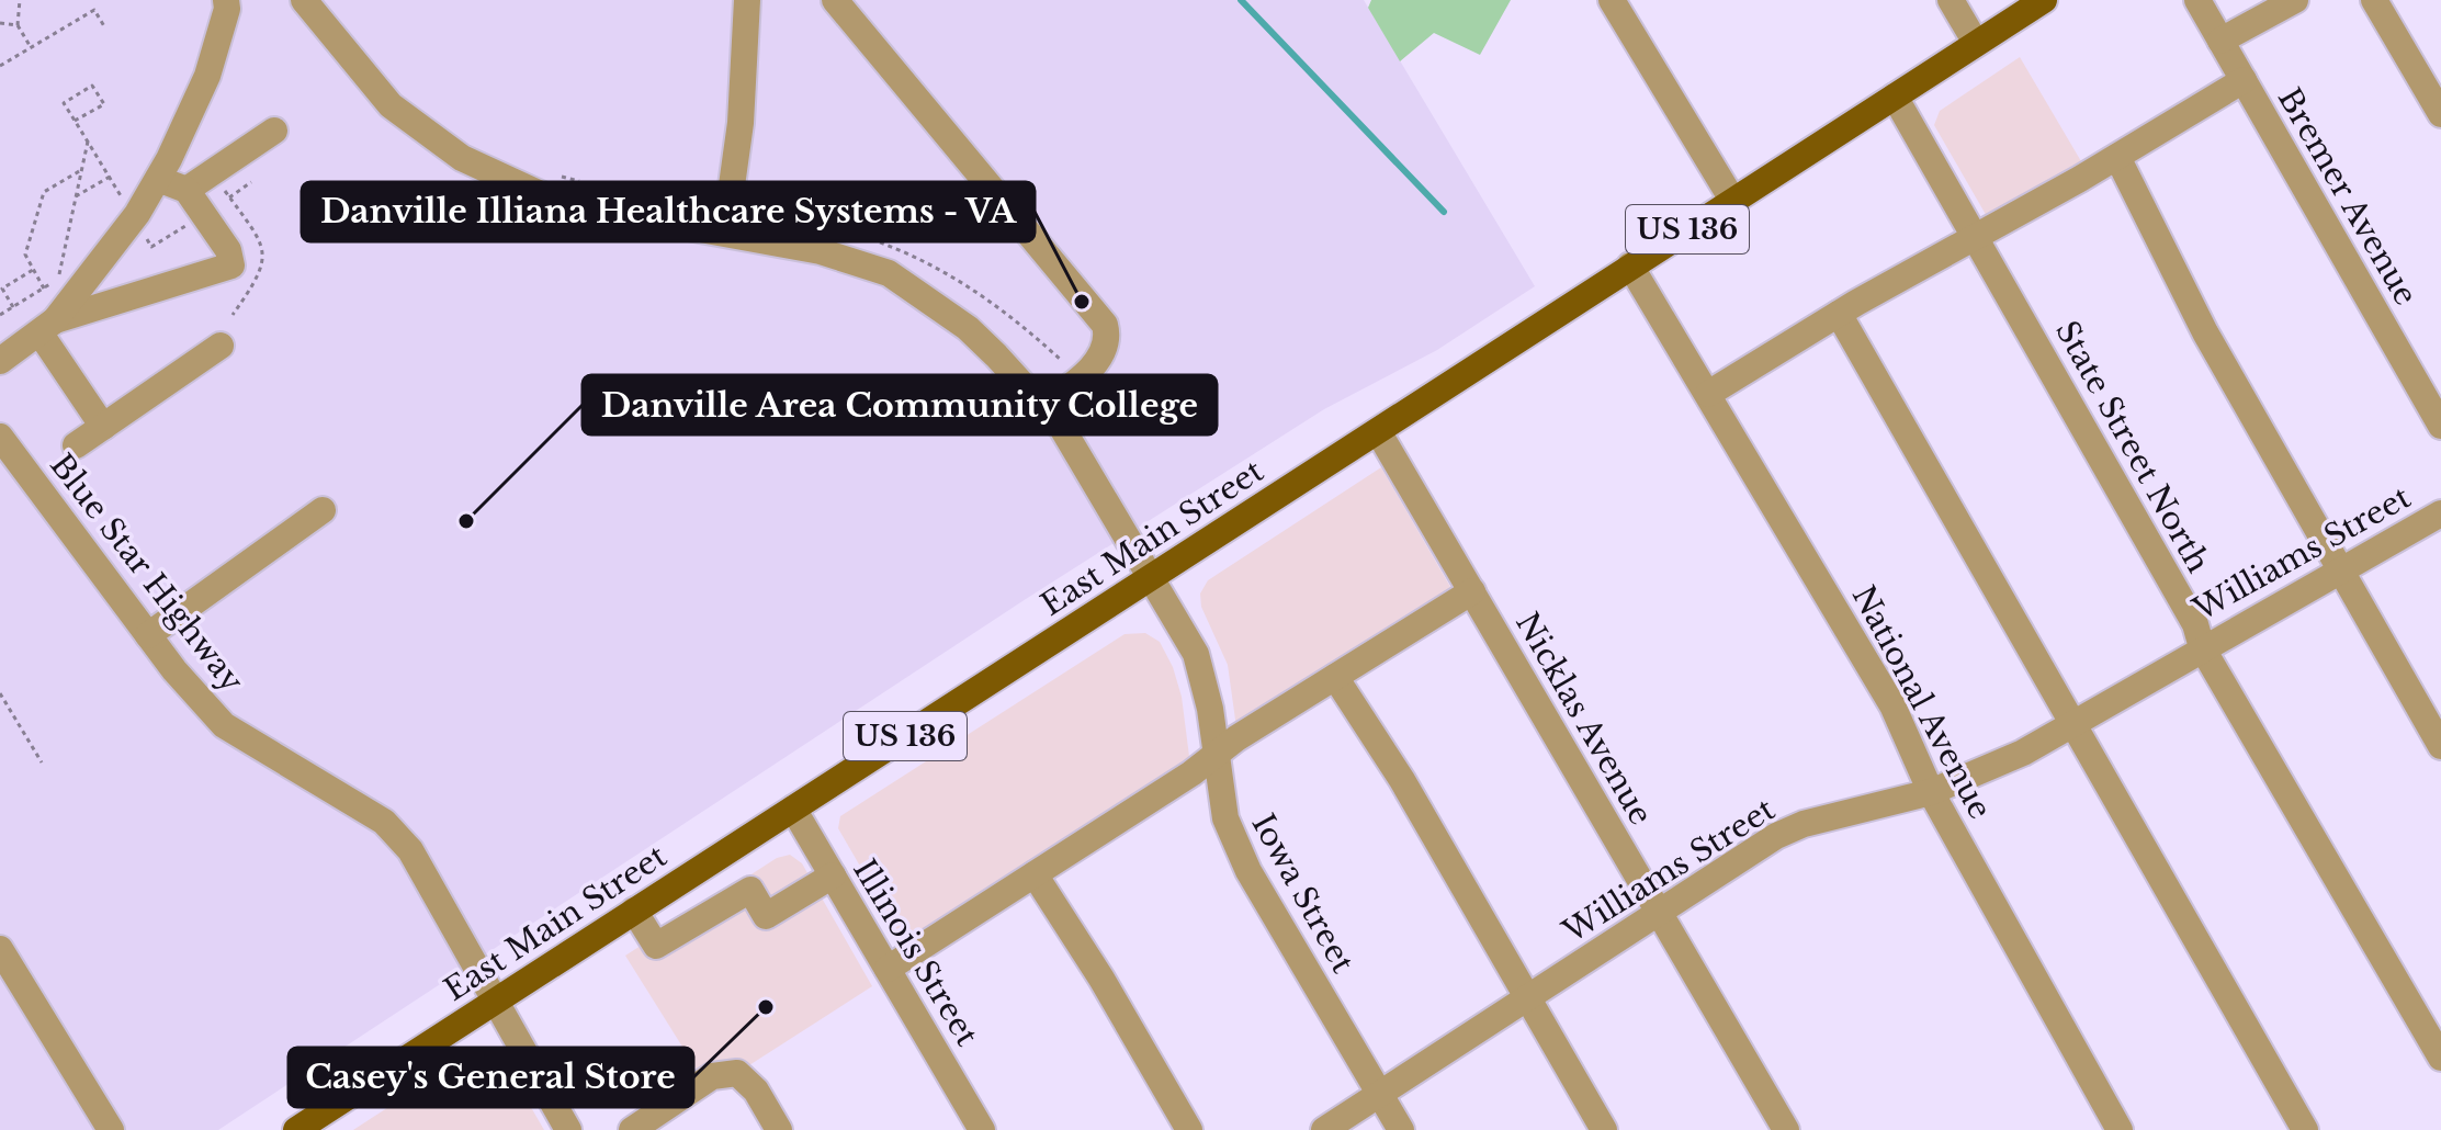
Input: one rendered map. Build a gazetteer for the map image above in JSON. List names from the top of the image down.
{
  "streets": {
    "main road": ["US 136", "East Main Street"],
    "street": [
      "Bremer Avenue",
      "State Street North",
      "Williams Street",
      "Blue Star Highway",
      "National Avenue",
      "Nicklas Avenue",
      "Iowa Street",
      "Illinois Street"
    ]
  },
  "crossings": [
    ["State Street North", "East Main Street"],
    ["State Street North", "Williams Street"],
    ["East Main Street", "Blue Star Highway"],
    ["East Main Street", "National Avenue"],
    ["East Main Street", "Nicklas Avenue"],
    ["East Main Street", "Iowa Street"],
    ["East Main Street", "Illinois Street"],
    ["Williams Street", "National Avenue"],
    ["Williams Street", "Nicklas Avenue"],
    ["Williams Street", "Iowa Street"]
  ],
  "places": ["Danville Illiana Healthcare Systems - VA", "Danville Area Community College", "Casey's General Store"]
}
